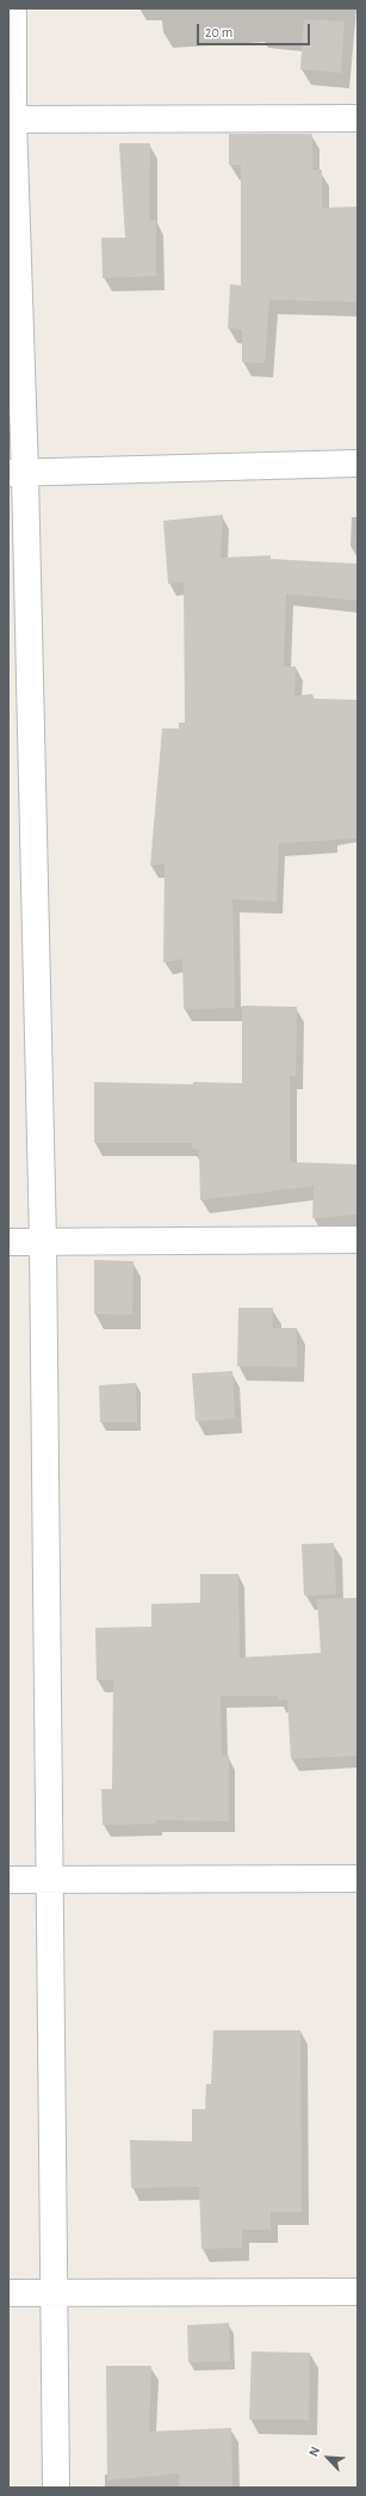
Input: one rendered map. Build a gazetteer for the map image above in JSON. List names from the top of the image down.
{
  "scale_bar": "20 m",
  "north": "top left"
}
